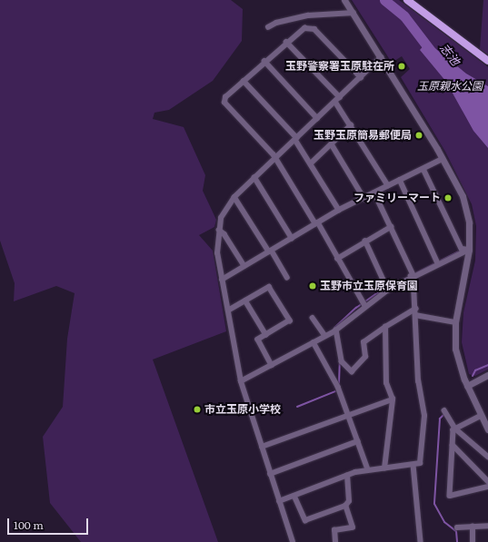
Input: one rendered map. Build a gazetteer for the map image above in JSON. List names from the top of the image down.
{
  "water": ["志池"],
  "parks": ["玉原親水公園"],
  "places": [
    "玉野警察署玉原駐在所",
    "玉野玉原簡易郵便局",
    "ファミリーマート",
    "玉野市立玉原保育園",
    "市立玉原小学校"
  ],
  "scale_bar": "100 m"
}
